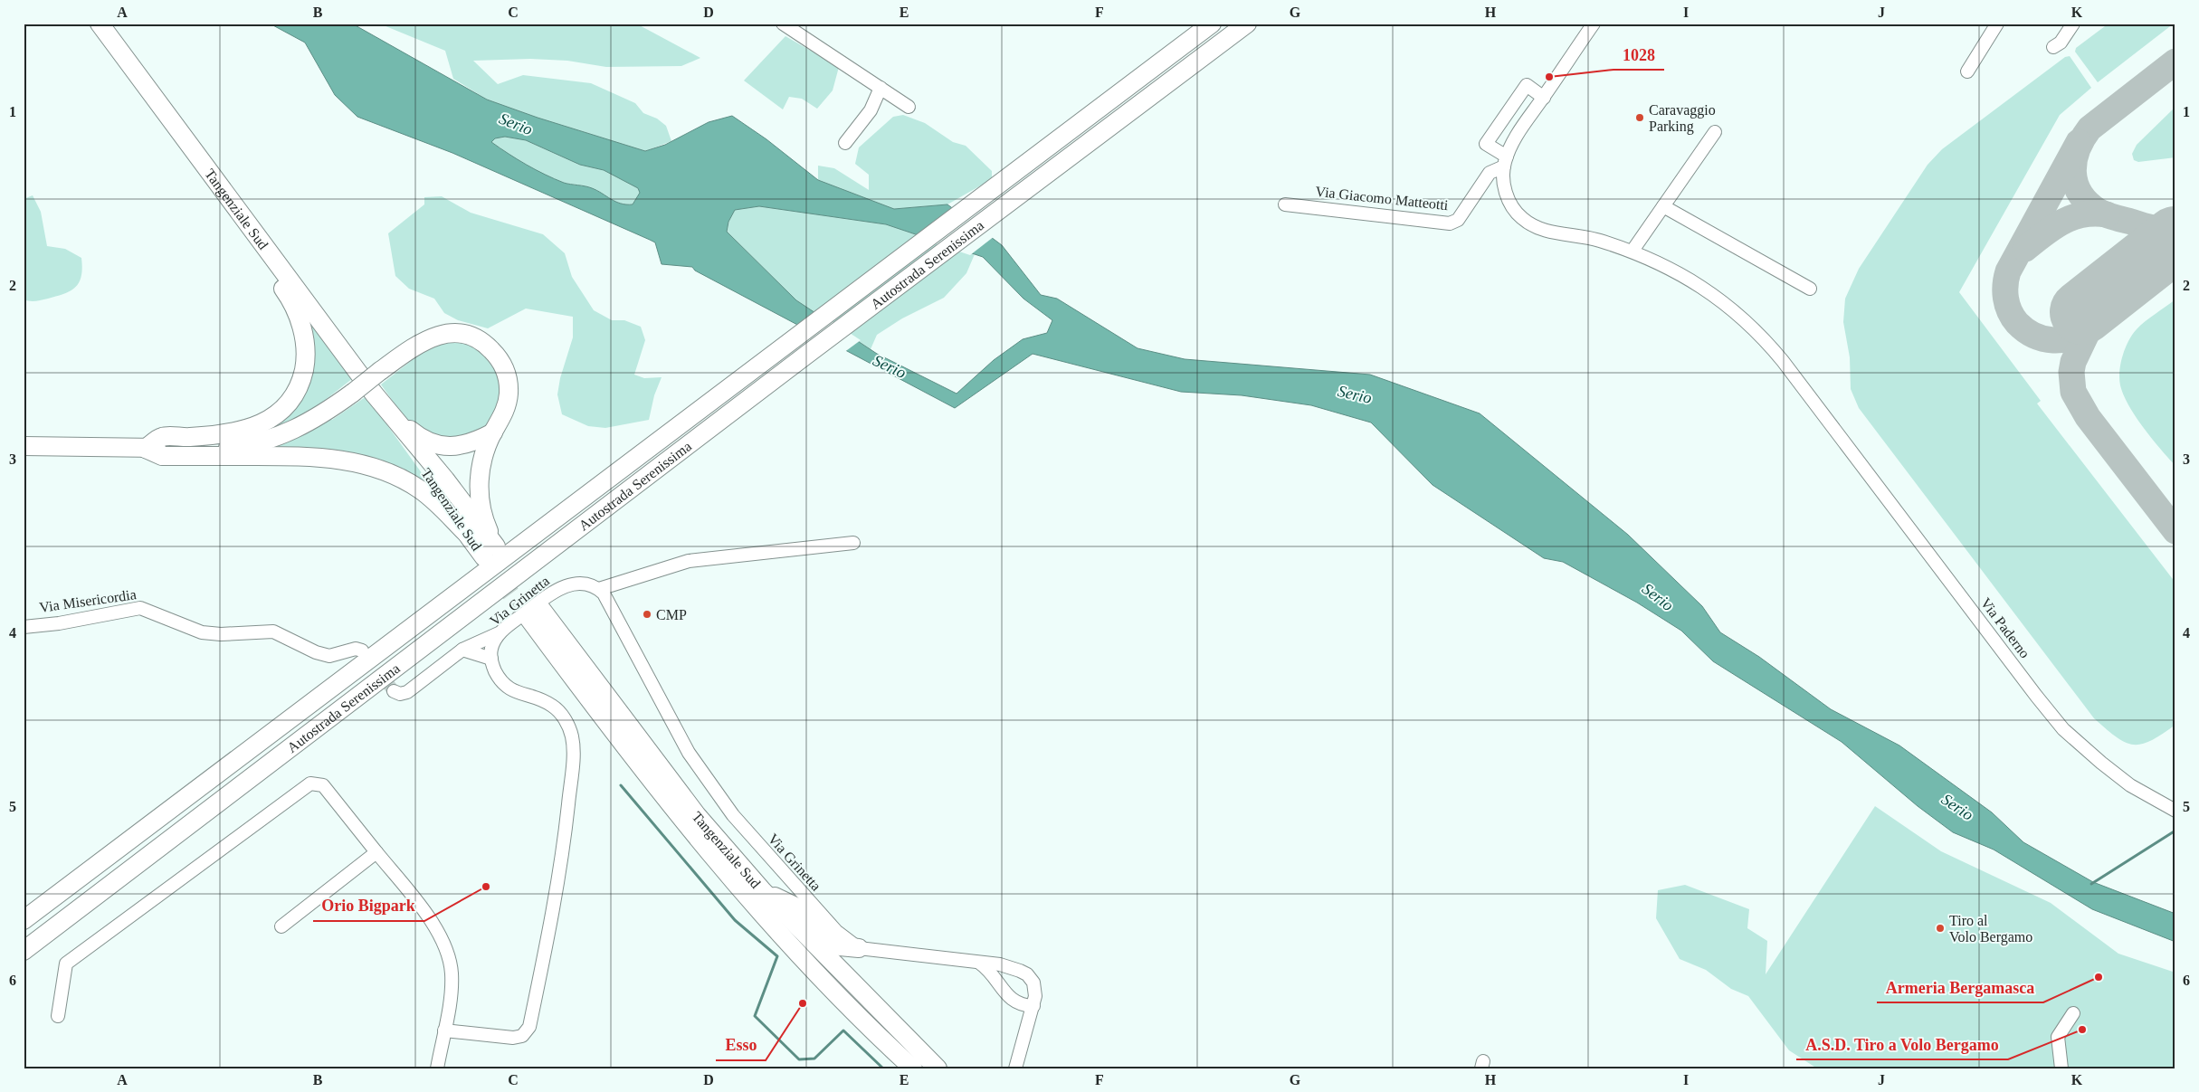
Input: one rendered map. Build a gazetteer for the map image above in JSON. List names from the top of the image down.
{
  "streets": {
    "highway": ["Tangenziale Sud", "Autostrada Serenissima"],
    "street": [
      "Via Giacomo Matteotti",
      "Via Misericordia",
      "Via Grinetta",
      "Via Paderno"
    ]
  },
  "water": ["Serio"],
  "places": [
    "1028",
    "Caravaggio Parking",
    "CMP",
    "Orio Bigpark",
    "Tiro al Volo Bergamo",
    "Armeria Bergamasca",
    "Esso",
    "A.S.D. Tiro a Volo Bergamo"
  ],
  "grid": {
    "columns": [
      "A",
      "B",
      "C",
      "D",
      "E",
      "F",
      "G",
      "H",
      "I",
      "J",
      "K"
    ],
    "rows": [
      "1",
      "2",
      "3",
      "4",
      "5",
      "6"
    ]
  }
}
